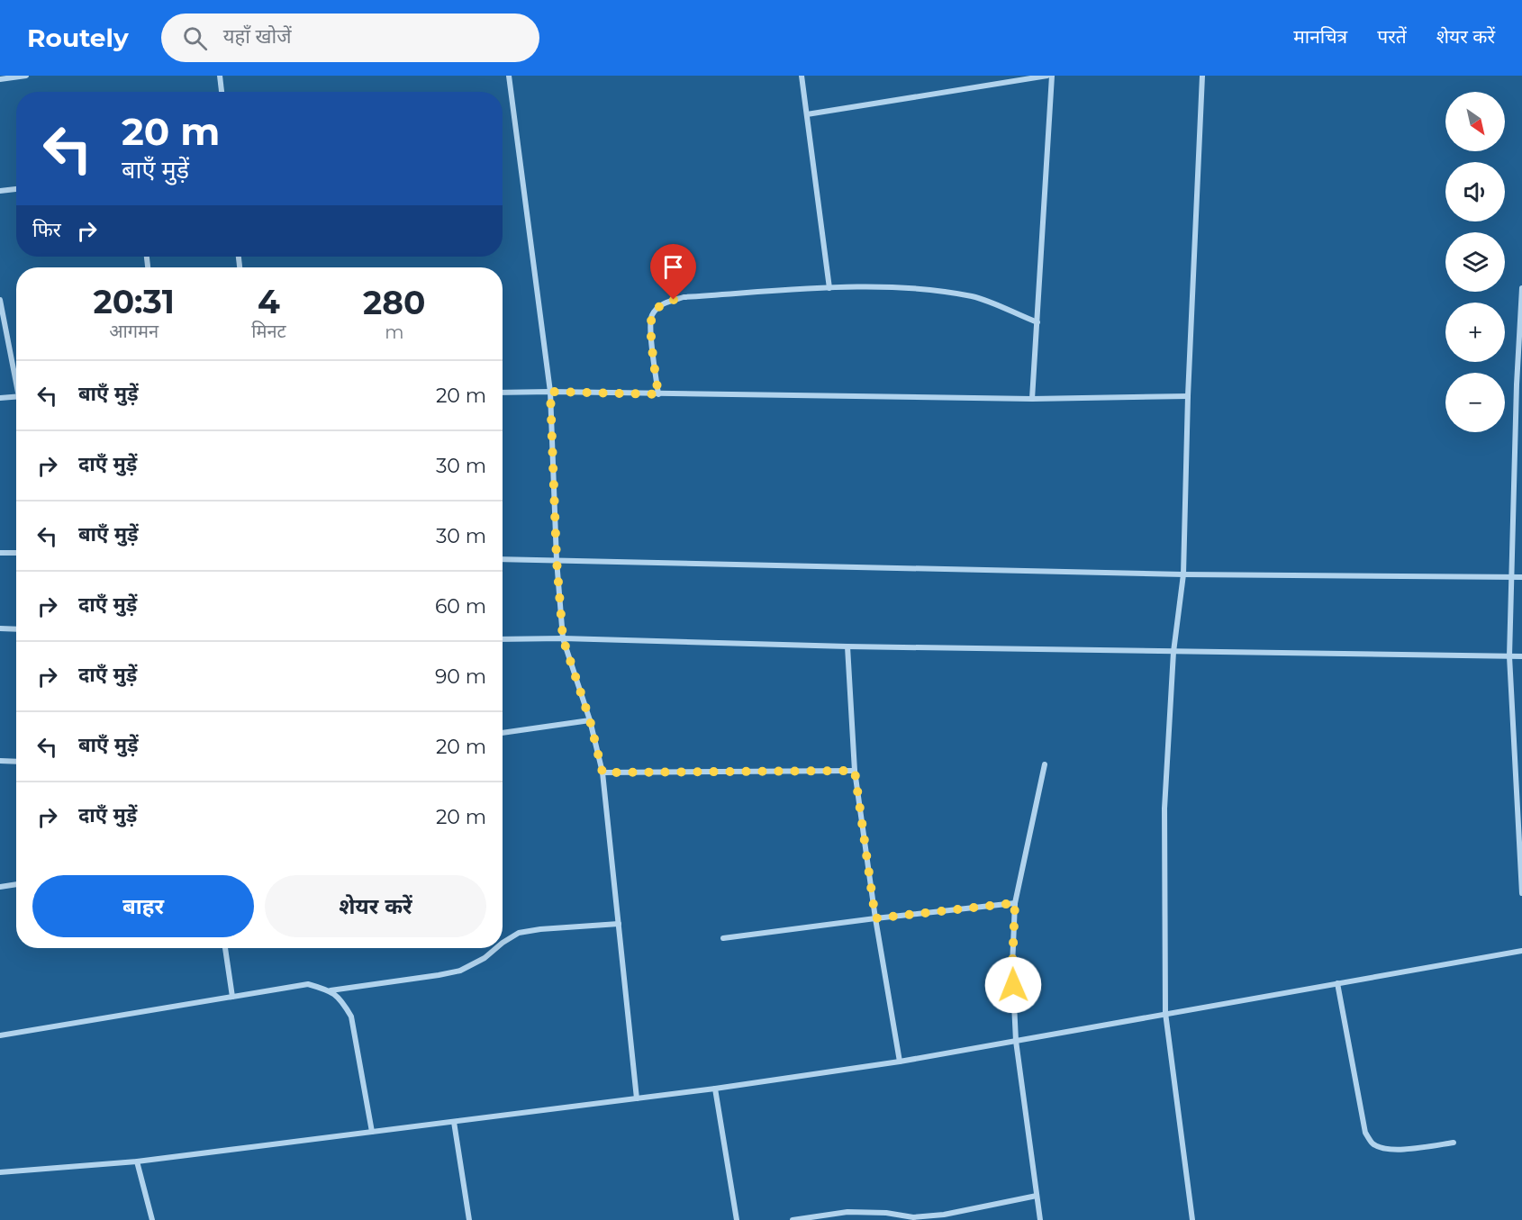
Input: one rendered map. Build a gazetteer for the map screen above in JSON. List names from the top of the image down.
{
  "north": "bottom right",
  "page": {
    "header": "Routely",
    "search": "यहाँ खोजें",
    "nav": ["मानचित्र", "परतें", "शेयर करें"],
    "map_buttons": ["+", "−"],
    "turn": ["20 m", "बाएँ मुड़ें"],
    "then": "फिर",
    "eta": [
      "20:31",
      "आगमन",
      "4",
      "मिनट",
      "280",
      "m"
    ],
    "list": [
      {
        "name": "बाएँ मुड़ें",
        "value": "20 m"
      },
      {
        "name": "दाएँ मुड़ें",
        "value": "30 m"
      },
      {
        "name": "बाएँ मुड़ें",
        "value": "30 m"
      },
      {
        "name": "दाएँ मुड़ें",
        "value": "60 m"
      },
      {
        "name": "दाएँ मुड़ें",
        "value": "90 m"
      },
      {
        "name": "बाएँ मुड़ें",
        "value": "20 m"
      },
      {
        "name": "दाएँ मुड़ें",
        "value": "20 m"
      }
    ],
    "buttons": ["बाहर", "शेयर करें"]
  }
}
